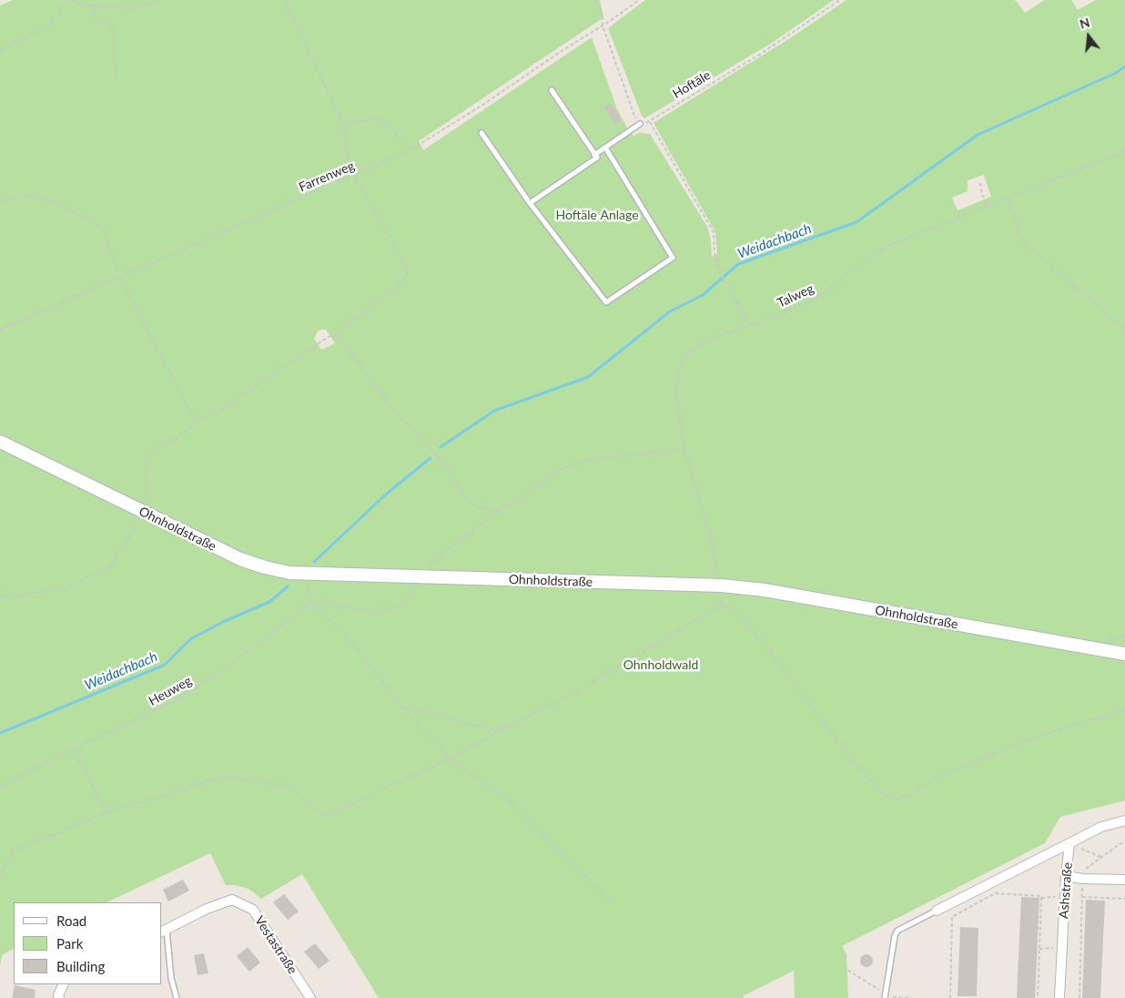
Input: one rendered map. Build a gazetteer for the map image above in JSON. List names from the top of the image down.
{
  "streets": {
    "main road": ["Ohnholdstraße"],
    "street": ["Ashstraße", "Vestastraße"],
    "path": [
      "Hoftäle",
      "Farrenweg",
      "Talweg",
      "Heuweg"
    ]
  },
  "crossings": [
    ["Talweg", "Ohnholdstraße"]
  ],
  "water": ["Weidachbach"],
  "parks": ["Hoftäle Anlage", "Ohnholdwald"],
  "legend": ["Road", "Park", "Building"],
  "north": "top"
}
